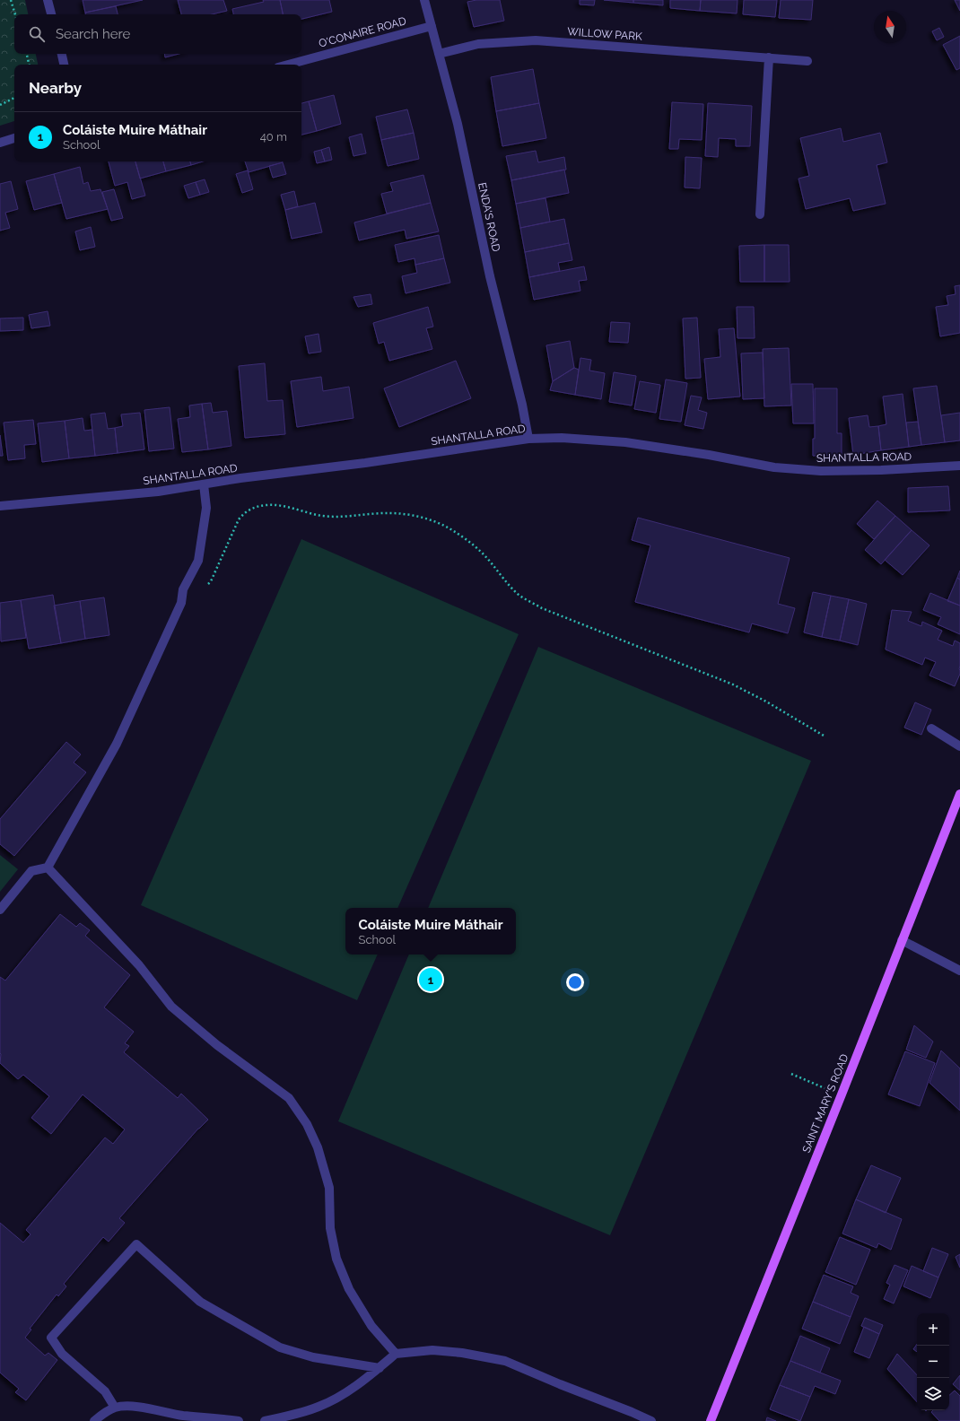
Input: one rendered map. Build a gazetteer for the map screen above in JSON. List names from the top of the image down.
{
  "streets": {
    "main road": ["SAINT MARY'S ROAD"],
    "street": [
      "O'CONAIRE ROAD",
      "WILLOW PARK",
      "ENDA'S ROAD",
      "SHANTALLA ROAD"
    ]
  },
  "crossings": [
    ["O'CONAIRE ROAD", "ENDA'S ROAD"],
    ["WILLOW PARK", "ENDA'S ROAD"],
    ["ENDA'S ROAD", "SHANTALLA ROAD"]
  ],
  "north": "top",
  "page": {
    "search": "Search here",
    "heading": "Nearby",
    "list": [
      {
        "mark": "1",
        "name": "Coláiste Muire Máthair",
        "note": "School",
        "value": "40 m"
      }
    ],
    "popup": ["Coláiste Muire Máthair", "School"],
    "pins": "1",
    "map_buttons": ["+", "−"]
  }
}
